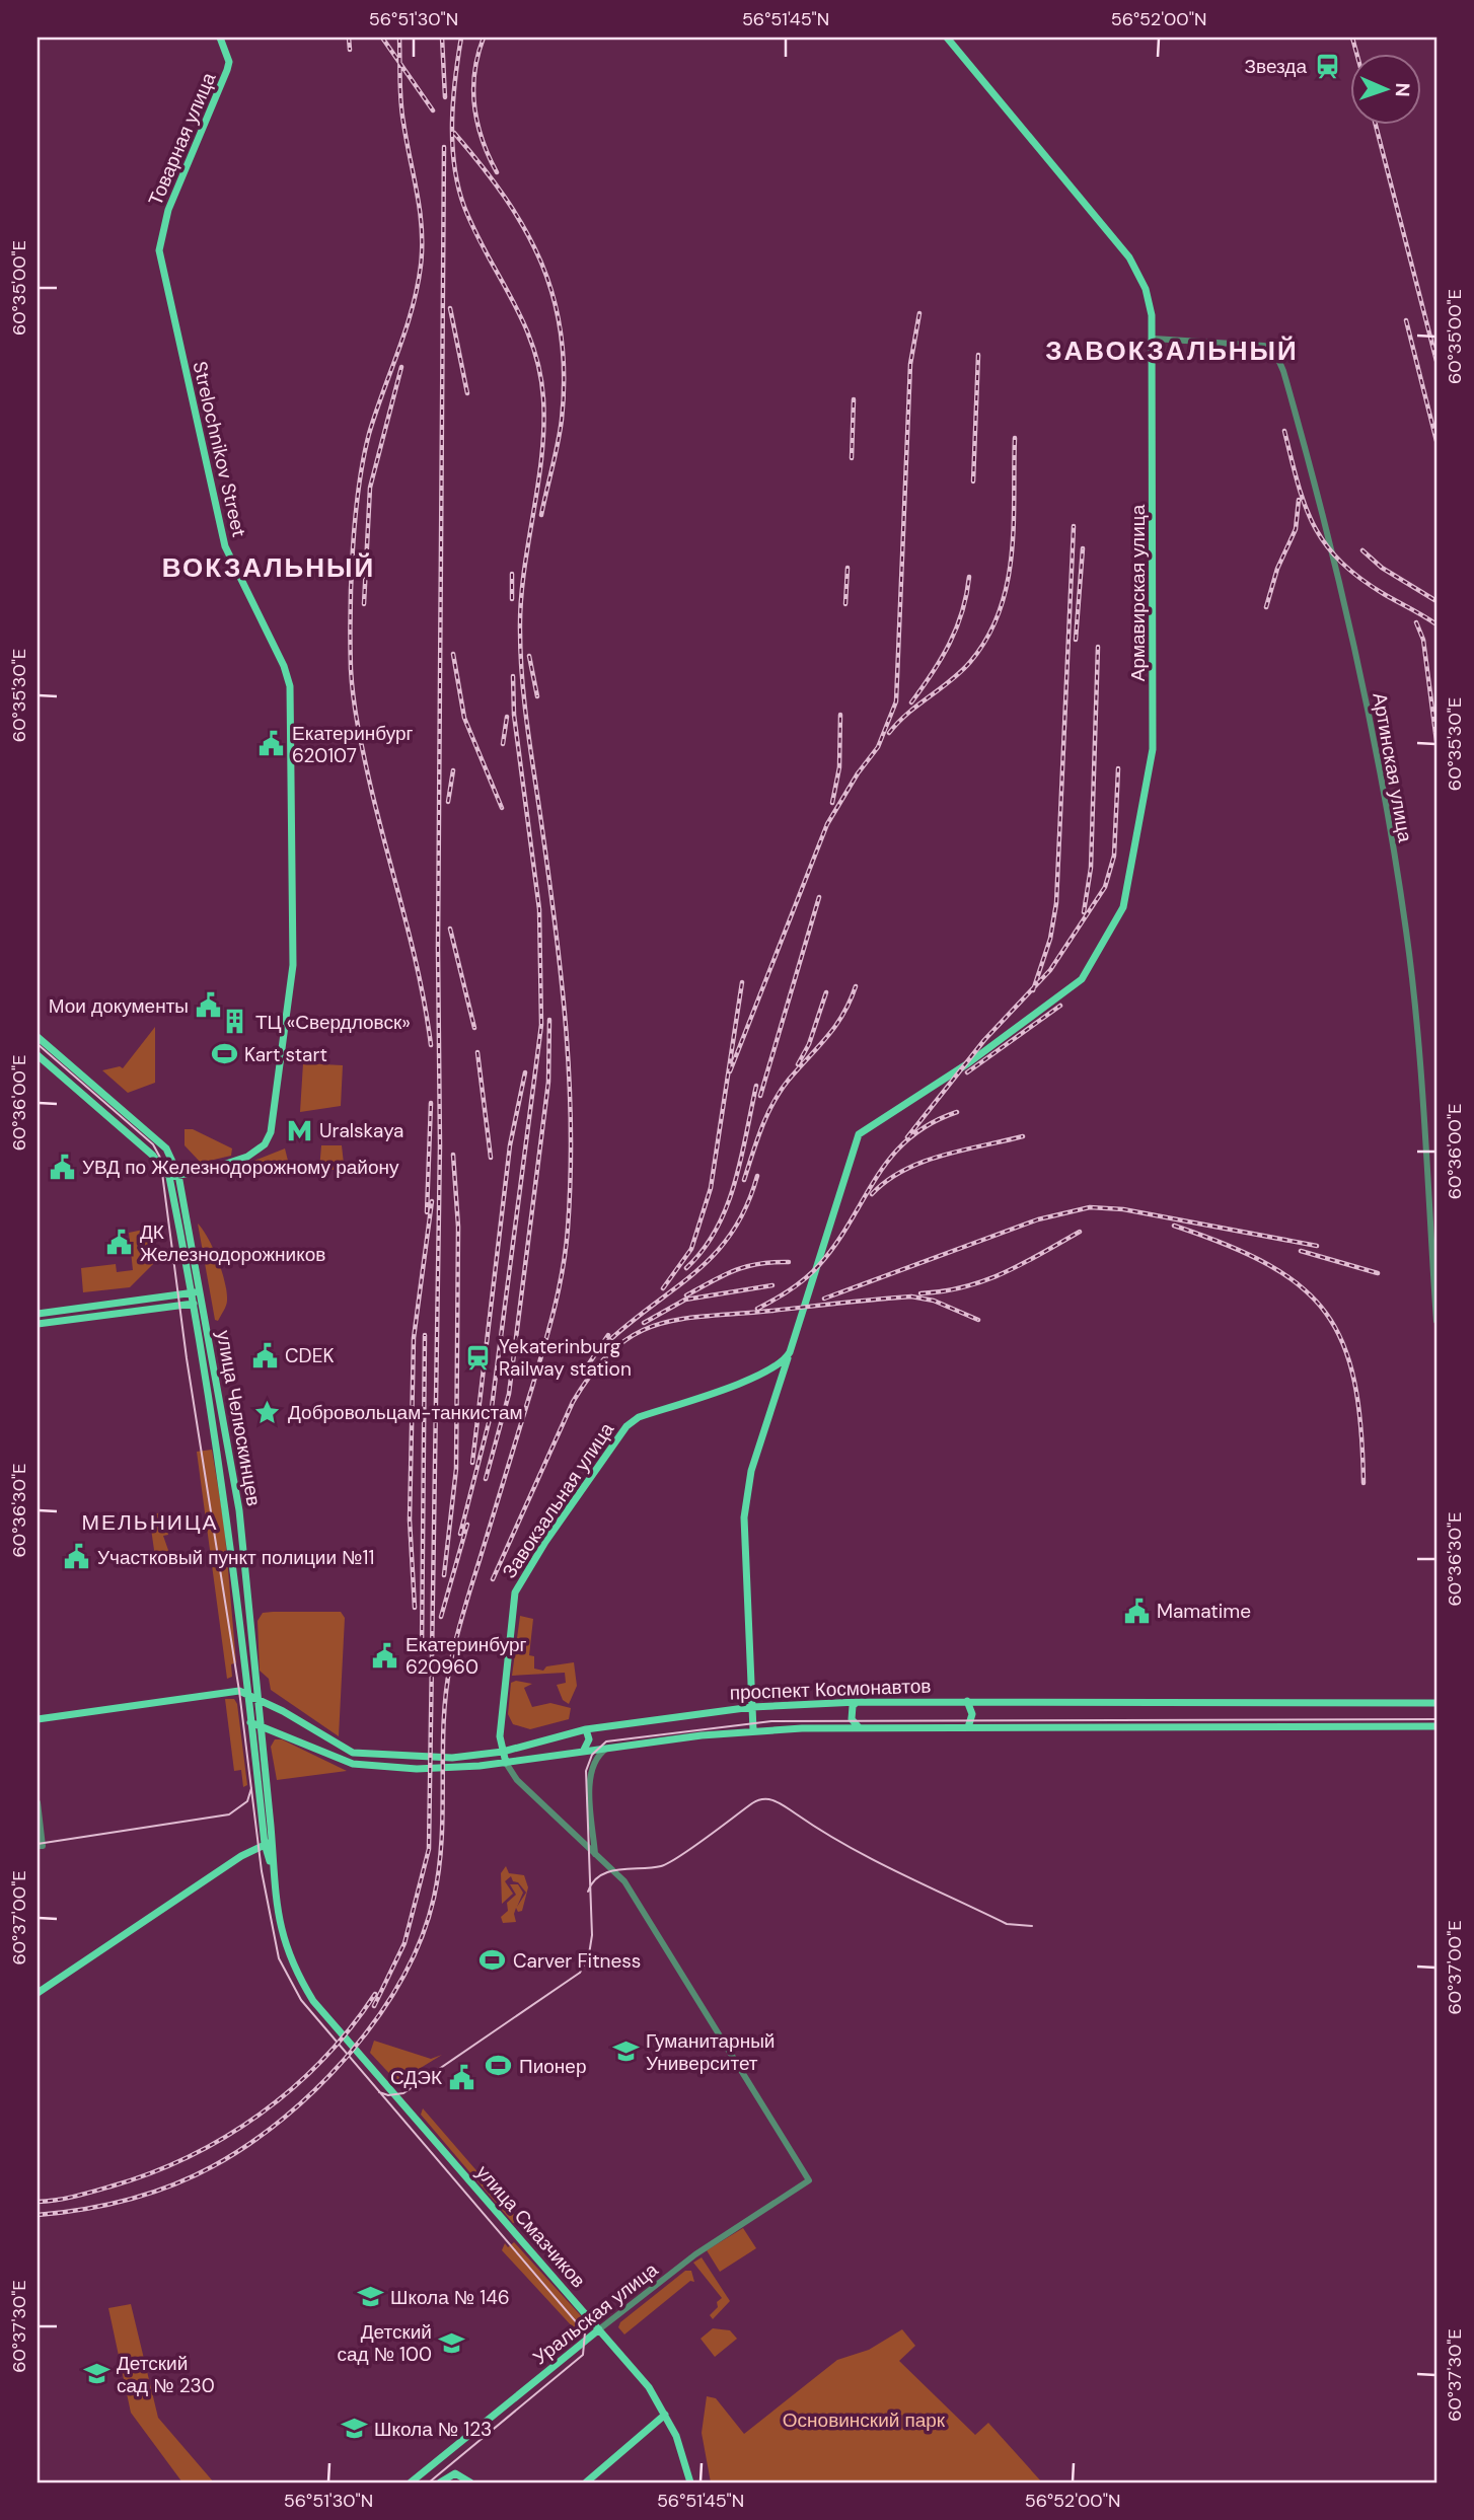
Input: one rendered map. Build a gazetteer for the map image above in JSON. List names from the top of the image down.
{
  "streets": {
    "main road": [
      "Товарная улица",
      "Strelochnikov Street",
      "Армавирская улица",
      "улица Челюскинцев",
      "Завокзальная улица",
      "проспект Космонавтов",
      "улица Смазчиков",
      "Уральская улица"
    ],
    "street": ["Артинская улица"]
  },
  "crossings": [
    ["Товарная улица", "Strelochnikov Street"],
    ["Strelochnikov Street", "улица Челюскинцев"],
    ["Армавирская улица", "Артинская улица"],
    ["Армавирская улица", "Завокзальная улица"],
    ["улица Челюскинцев", "проспект Космонавтов"],
    ["улица Челюскинцев", "улица Смазчиков"],
    ["Завокзальная улица", "проспект Космонавтов"],
    ["улица Смазчиков", "Уральская улица"]
  ],
  "districts": ["ЗАВОКЗАЛЬНЫЙ", "ВОКЗАЛЬНЫЙ", "МЕЛЬНИЦА"],
  "parks": ["Основинский парк"],
  "places": {
    "station": ["Звезда", "Yekaterinburg Railway station"],
    "public building": [
      "Екатеринбург 620107",
      "Мои документы",
      "УВД по Железнодорожному району",
      "ДК Железнодорожников",
      "CDEK",
      "Участковый пункт полиции №11",
      "Mamatime",
      "Екатеринбург 620960",
      "СДЭК"
    ],
    "building": ["ТЦ «Свердловск»"],
    "sports": ["Kart start", "Carver Fitness", "Пионер"],
    "metro station": ["Uralskaya"],
    "place": ["Добровольцам-танкистам"],
    "school or university": [
      "Гуманитарный Университет",
      "Школа № 146",
      "Детский сад № 100",
      "Детский сад № 230",
      "Школа № 123"
    ]
  },
  "north": "right",
  "coordinates": [
    "56°51'30\"N",
    "56°51'45\"N",
    "56°52'00\"N",
    "60°35'00\"E",
    "60°35'30\"E",
    "60°36'00\"E",
    "60°36'30\"E",
    "60°37'00\"E",
    "60°37'30\"E"
  ]
}
